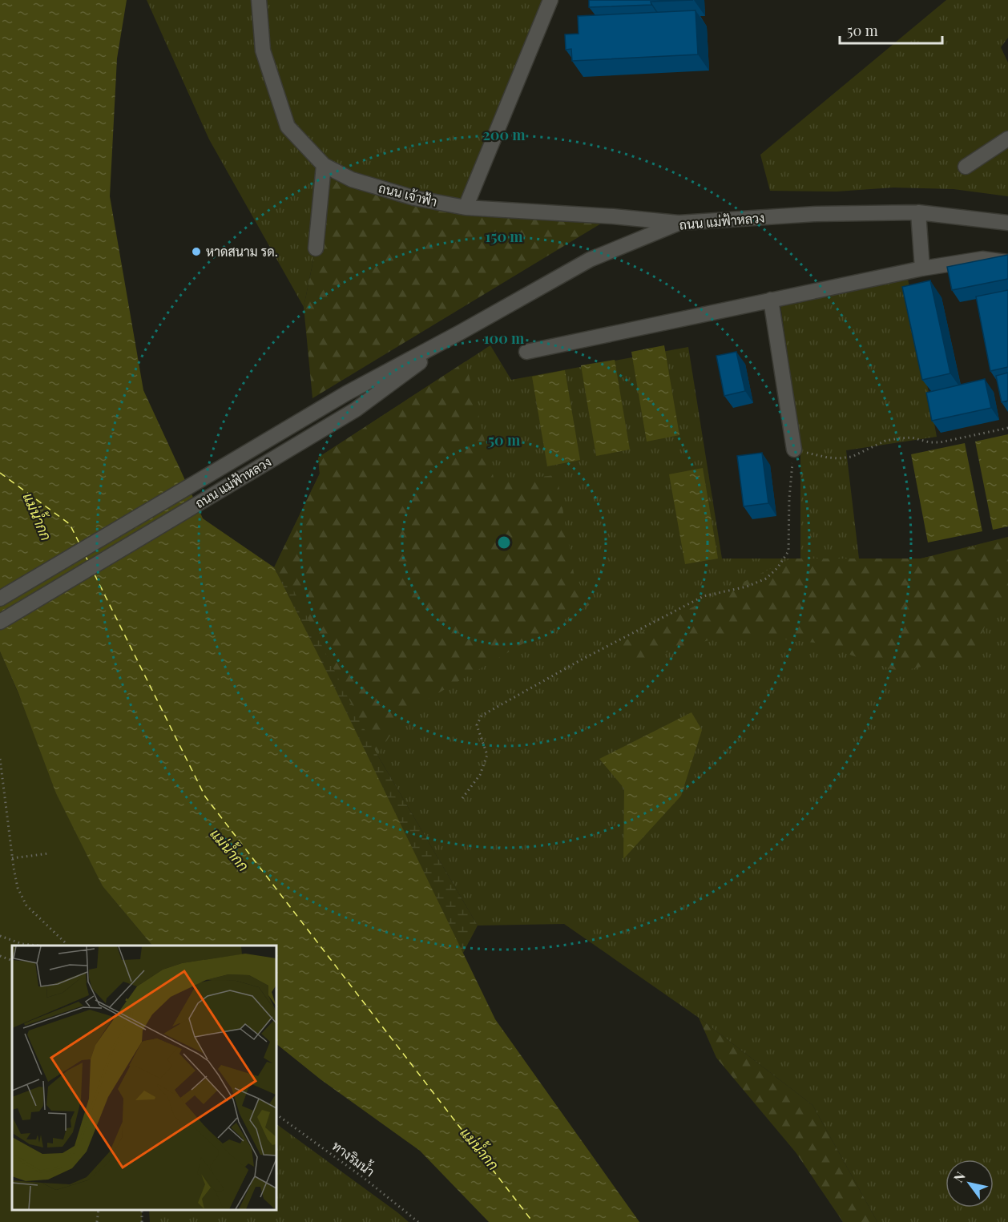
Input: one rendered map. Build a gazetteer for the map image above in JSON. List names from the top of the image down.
{
  "streets": {
    "street": ["ถนน เจ้าฟ้า", "ถนน แม่ฟ้าหลวง"],
    "path": ["ทางริมน้ำ"]
  },
  "crossings": [
    ["ถนน เจ้าฟ้า", "ถนน แม่ฟ้าหลวง"]
  ],
  "water": ["แม่น้ำกก"],
  "places": ["หาดสนาม รด."],
  "scale_bar": "50 m",
  "north": "top left",
  "rings": [
    "200 m",
    "150 m",
    "100 m",
    "50 m"
  ]
}
